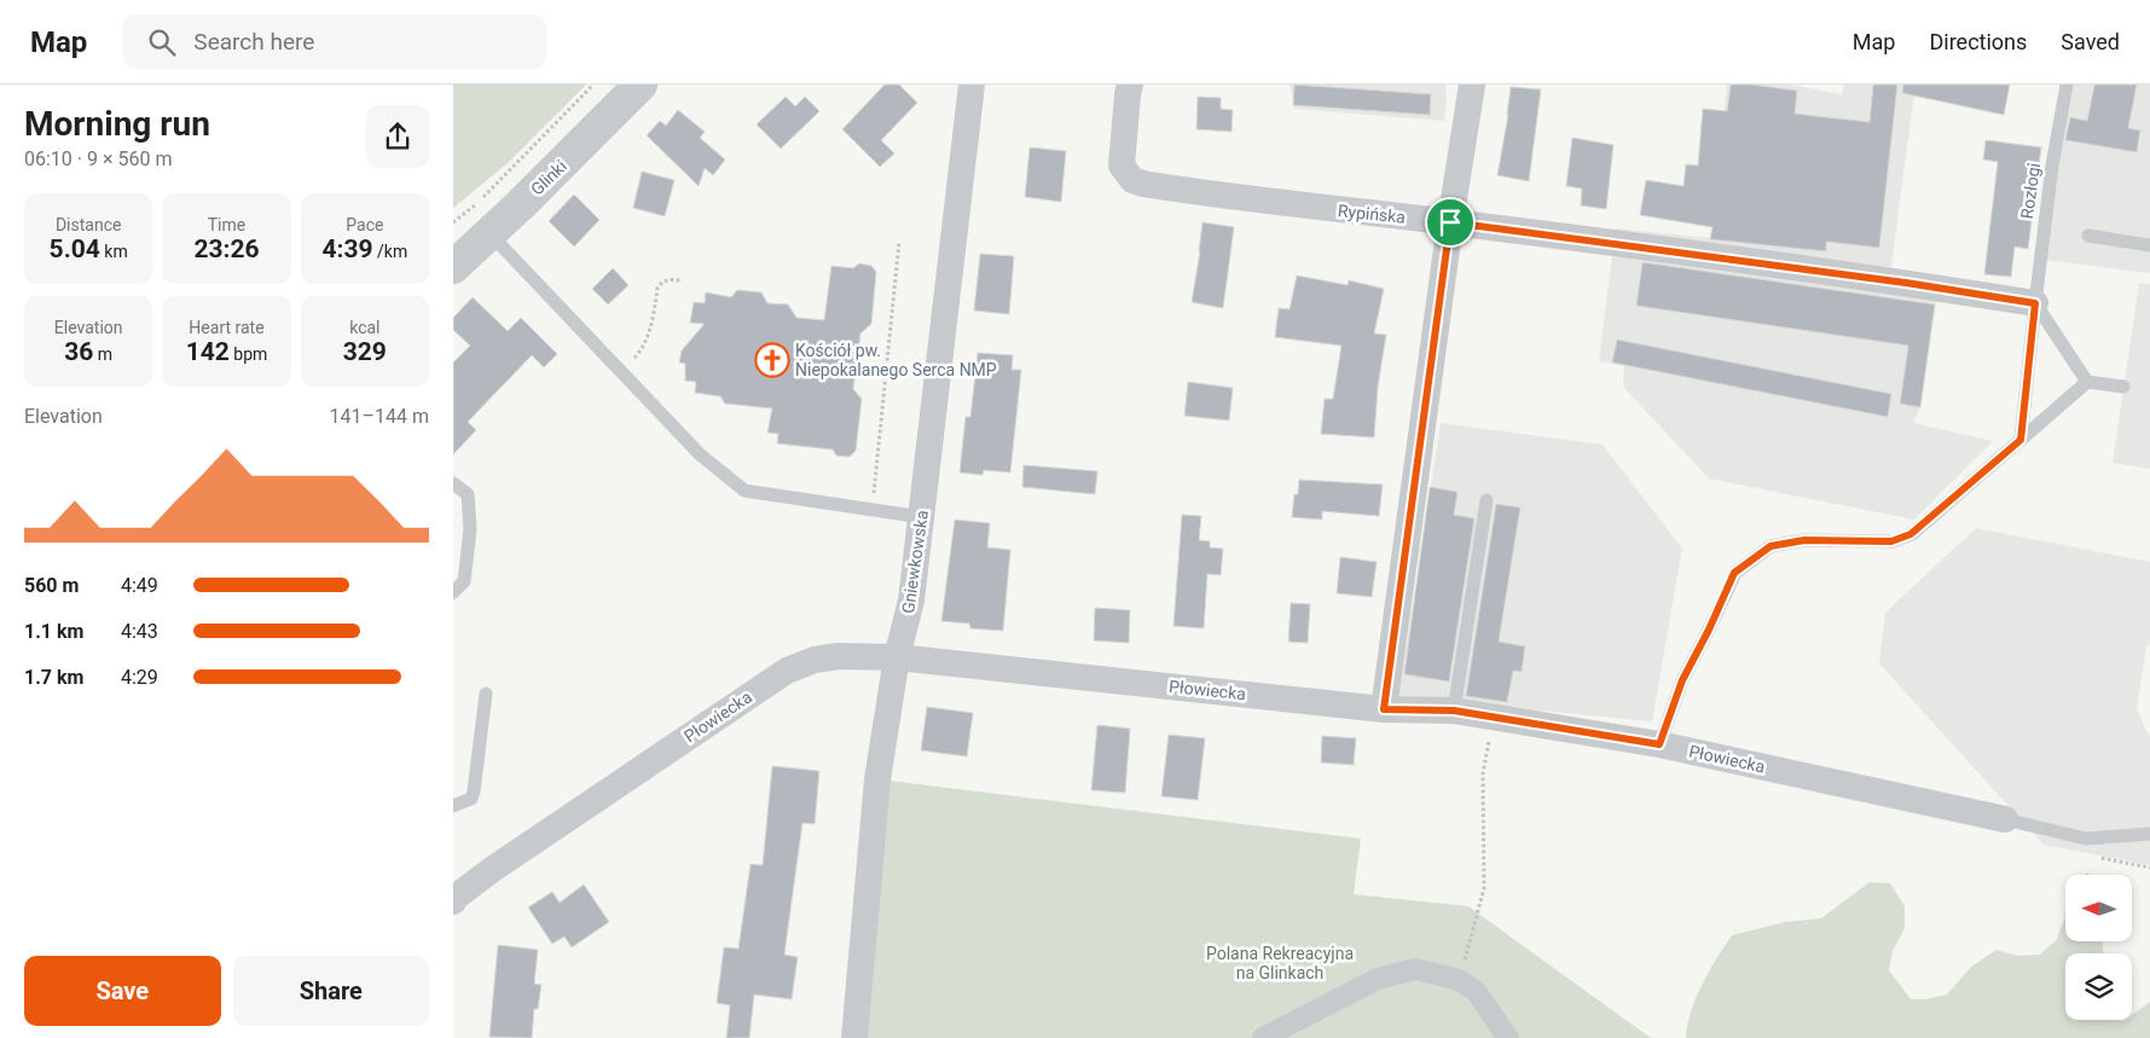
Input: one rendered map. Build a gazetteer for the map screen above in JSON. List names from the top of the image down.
{
  "streets": {
    "street": [
      "Glinki",
      "Rypińska",
      "Gniewkowska",
      "Płowiecka"
    ],
    "lane": ["Rozłogi"]
  },
  "crossings": [
    ["Rozłogi", "Rypińska"],
    ["Gniewkowska", "Płowiecka"]
  ],
  "parks": ["Polana Rekreacyjna na Glinkach"],
  "places": {
    "church": ["Kościół pw. Niepokalanego Serca NMP"]
  },
  "north": "left",
  "page": {
    "header": "Map",
    "search": "Search here",
    "nav": ["Map", "Directions", "Saved"],
    "heading": ["Morning run", "06:10 · 9 × 560 m"],
    "stats": [
      ["Distance", "5.04 km"],
      ["Time", "23:26"],
      ["Pace", "4:39 /km"],
      ["Elevation", "36 m"],
      ["Heart rate", "142 bpm"],
      ["kcal", "329"]
    ],
    "chart": ["Elevation", "141–144 m"],
    "list": [
      {
        "name": "560 m",
        "note": "4:49"
      },
      {
        "name": "1.1 km",
        "note": "4:43"
      },
      {
        "name": "1.7 km",
        "note": "4:29"
      }
    ],
    "buttons": ["Save", "Share"]
  }
}
